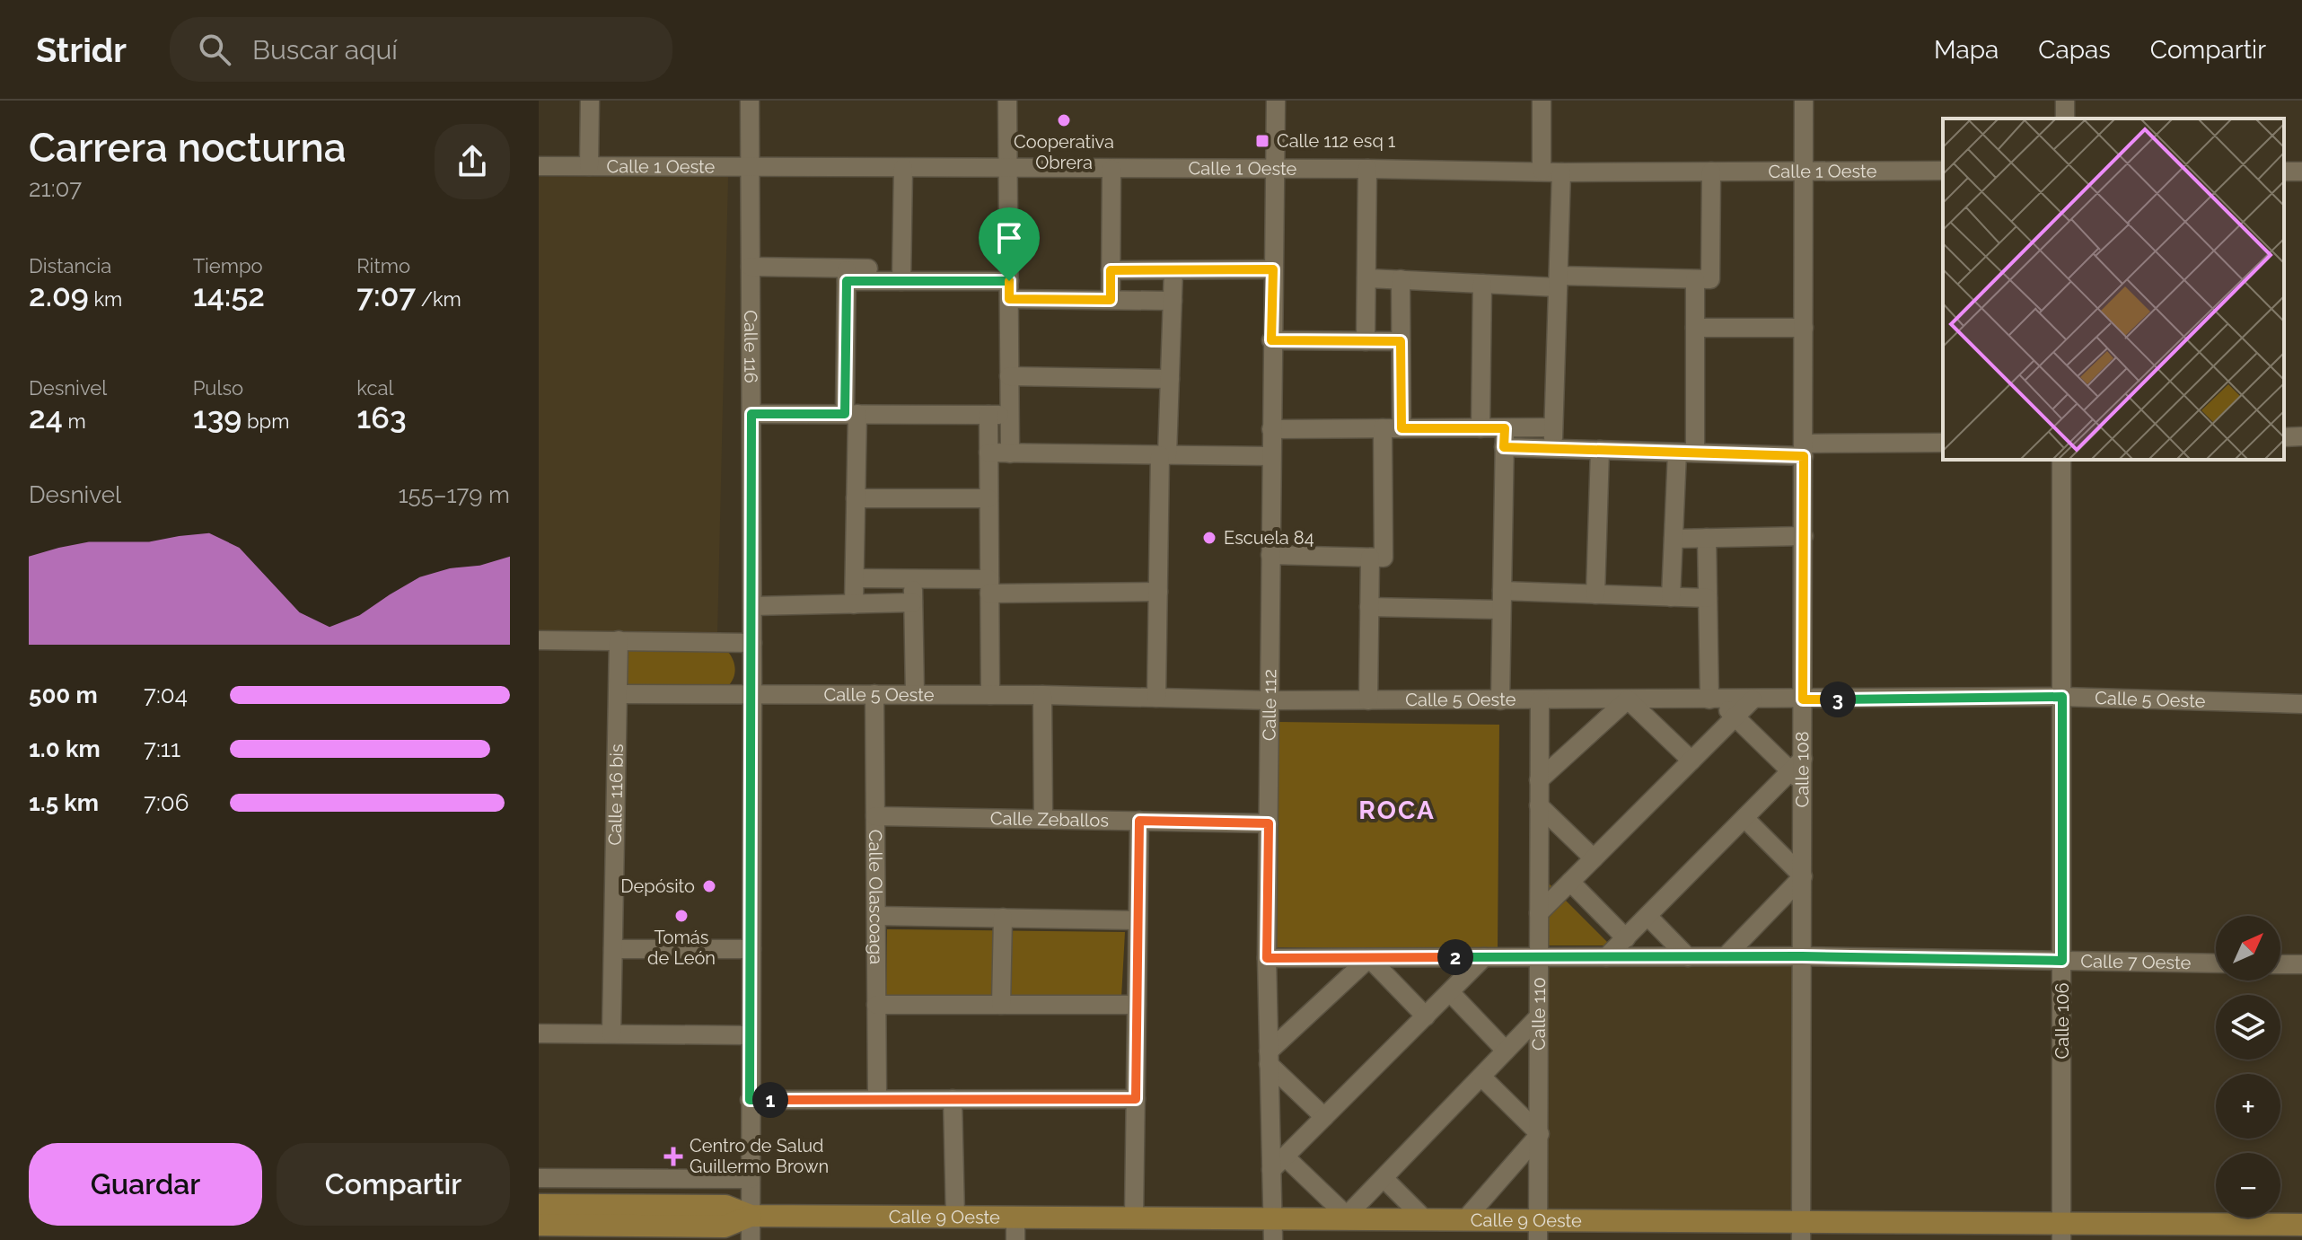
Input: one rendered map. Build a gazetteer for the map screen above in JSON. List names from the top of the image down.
{
  "streets": {
    "main road": ["Calle 9 Oeste"],
    "street": [
      "Calle 1 Oeste",
      "Calle 116",
      "Calle 5 Oeste",
      "Calle 112",
      "Calle 108",
      "Calle 116 bis",
      "Calle Zeballos",
      "Calle Olascoaga",
      "Calle 7 Oeste",
      "Calle 110",
      "Calle 106"
    ]
  },
  "crossings": [
    ["Calle 1 Oeste", "Calle 116"],
    ["Calle 1 Oeste", "Calle 112"],
    ["Calle 1 Oeste", "Calle 108"],
    ["Calle 116", "Calle 5 Oeste"],
    ["Calle 116", "Calle 9 Oeste"],
    ["Calle 5 Oeste", "Calle 112"],
    ["Calle 5 Oeste", "Calle 108"],
    ["Calle 5 Oeste", "Calle 116 bis"],
    ["Calle 5 Oeste", "Calle Olascoaga"],
    ["Calle 5 Oeste", "Calle 110"],
    ["Calle 5 Oeste", "Calle 106"],
    ["Calle 112", "Calle Zeballos"],
    ["Calle 112", "Calle 7 Oeste"],
    ["Calle 112", "Calle 9 Oeste"],
    ["Calle 108", "Calle 7 Oeste"],
    ["Calle 108", "Calle 9 Oeste"],
    ["Calle Zeballos", "Calle Olascoaga"],
    ["Calle 7 Oeste", "Calle 110"],
    ["Calle 7 Oeste", "Calle 106"],
    ["Calle 110", "Calle 9 Oeste"],
    ["Calle 106", "Calle 9 Oeste"]
  ],
  "districts": ["ROCA"],
  "places": {
    "other": [
      "Cooperativa Obrera",
      "Escuela 84",
      "Depósito",
      "Tomás de León"
    ],
    "transit": ["Calle 112 esq 1"],
    "health": ["Centro de Salud Guillermo Brown"]
  },
  "north": "top right",
  "page": {
    "header": "Stridr",
    "search": "Buscar aquí",
    "nav": ["Mapa", "Capas", "Compartir"],
    "heading": ["Carrera nocturna", "21:07"],
    "stats": [
      ["Distancia", "2.09 km"],
      ["Tiempo", "14:52"],
      ["Ritmo", "7:07 /km"],
      ["Desnivel", "24 m"],
      ["Pulso", "139 bpm"],
      ["kcal", "163"]
    ],
    "chart": ["Desnivel", "155–179 m"],
    "list": [
      {
        "name": "500 m",
        "note": "7:04"
      },
      {
        "name": "1.0 km",
        "note": "7:11"
      },
      {
        "name": "1.5 km",
        "note": "7:06"
      }
    ],
    "pins": ["3", "2", "1"],
    "map_buttons": ["+", "−"],
    "buttons": ["Guardar", "Compartir"]
  }
}
